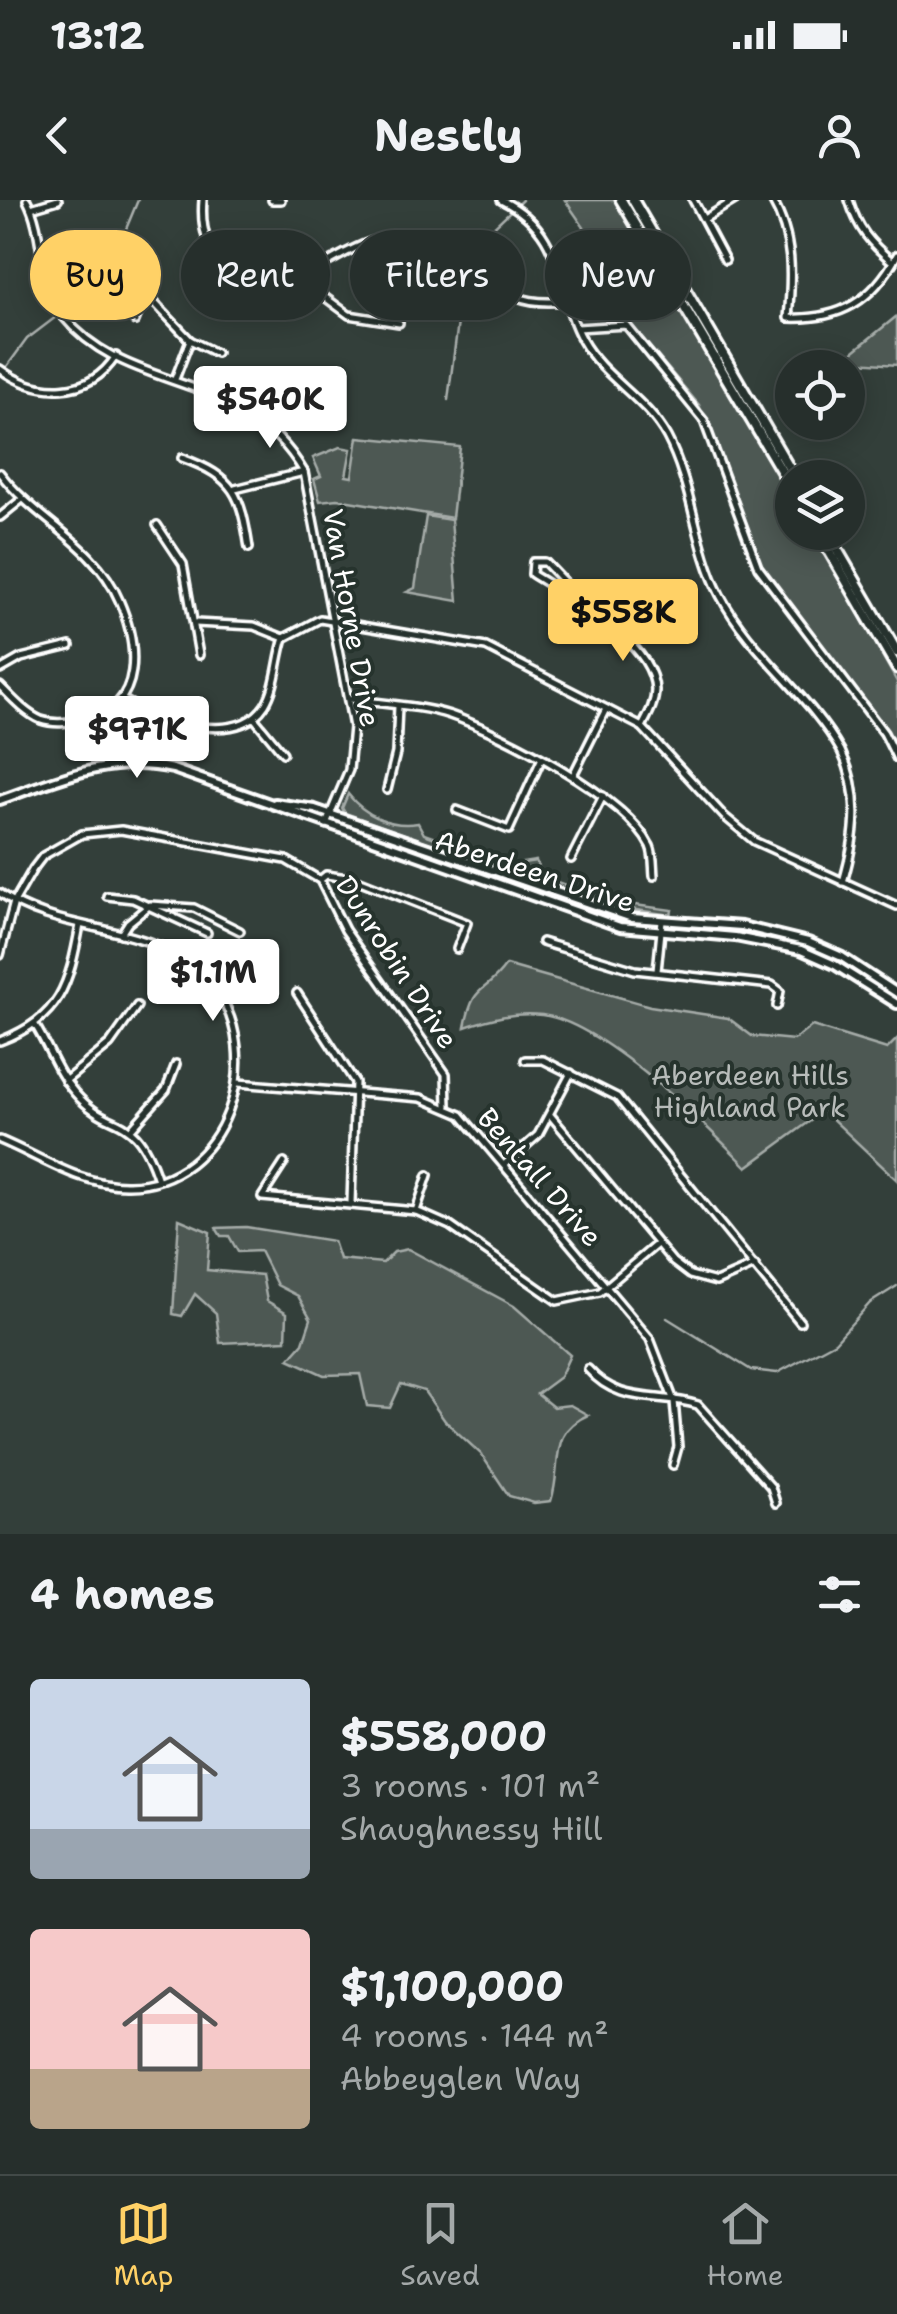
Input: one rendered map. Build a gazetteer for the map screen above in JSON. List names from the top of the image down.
{
  "streets": {
    "main road": ["Aberdeen Drive"],
    "street": ["Van Horne Drive", "Dunrobin Drive", "Bentall Drive"]
  },
  "crossings": [
    ["Van Horne Drive", "Aberdeen Drive"],
    ["Dunrobin Drive", "Bentall Drive"]
  ],
  "parks": ["Aberdeen Hills Highland Park"],
  "page": {
    "status": "13:12",
    "header": "Nestly",
    "chip": [
      "Buy",
      "Rent",
      "Filters",
      "New"
    ],
    "price": [
      "$540K",
      "$558K",
      "$971K",
      "$1.1M"
    ],
    "heading": "4 homes",
    "list": [
      {
        "name": "$558,000",
        "note": "3 rooms · 101 m² · Shaughnessy Hill"
      },
      {
        "name": "$1,100,000",
        "note": "4 rooms · 144 m² · Abbeyglen Way"
      }
    ],
    "tabs": ["Map", "Saved", "Home"]
  }
}
